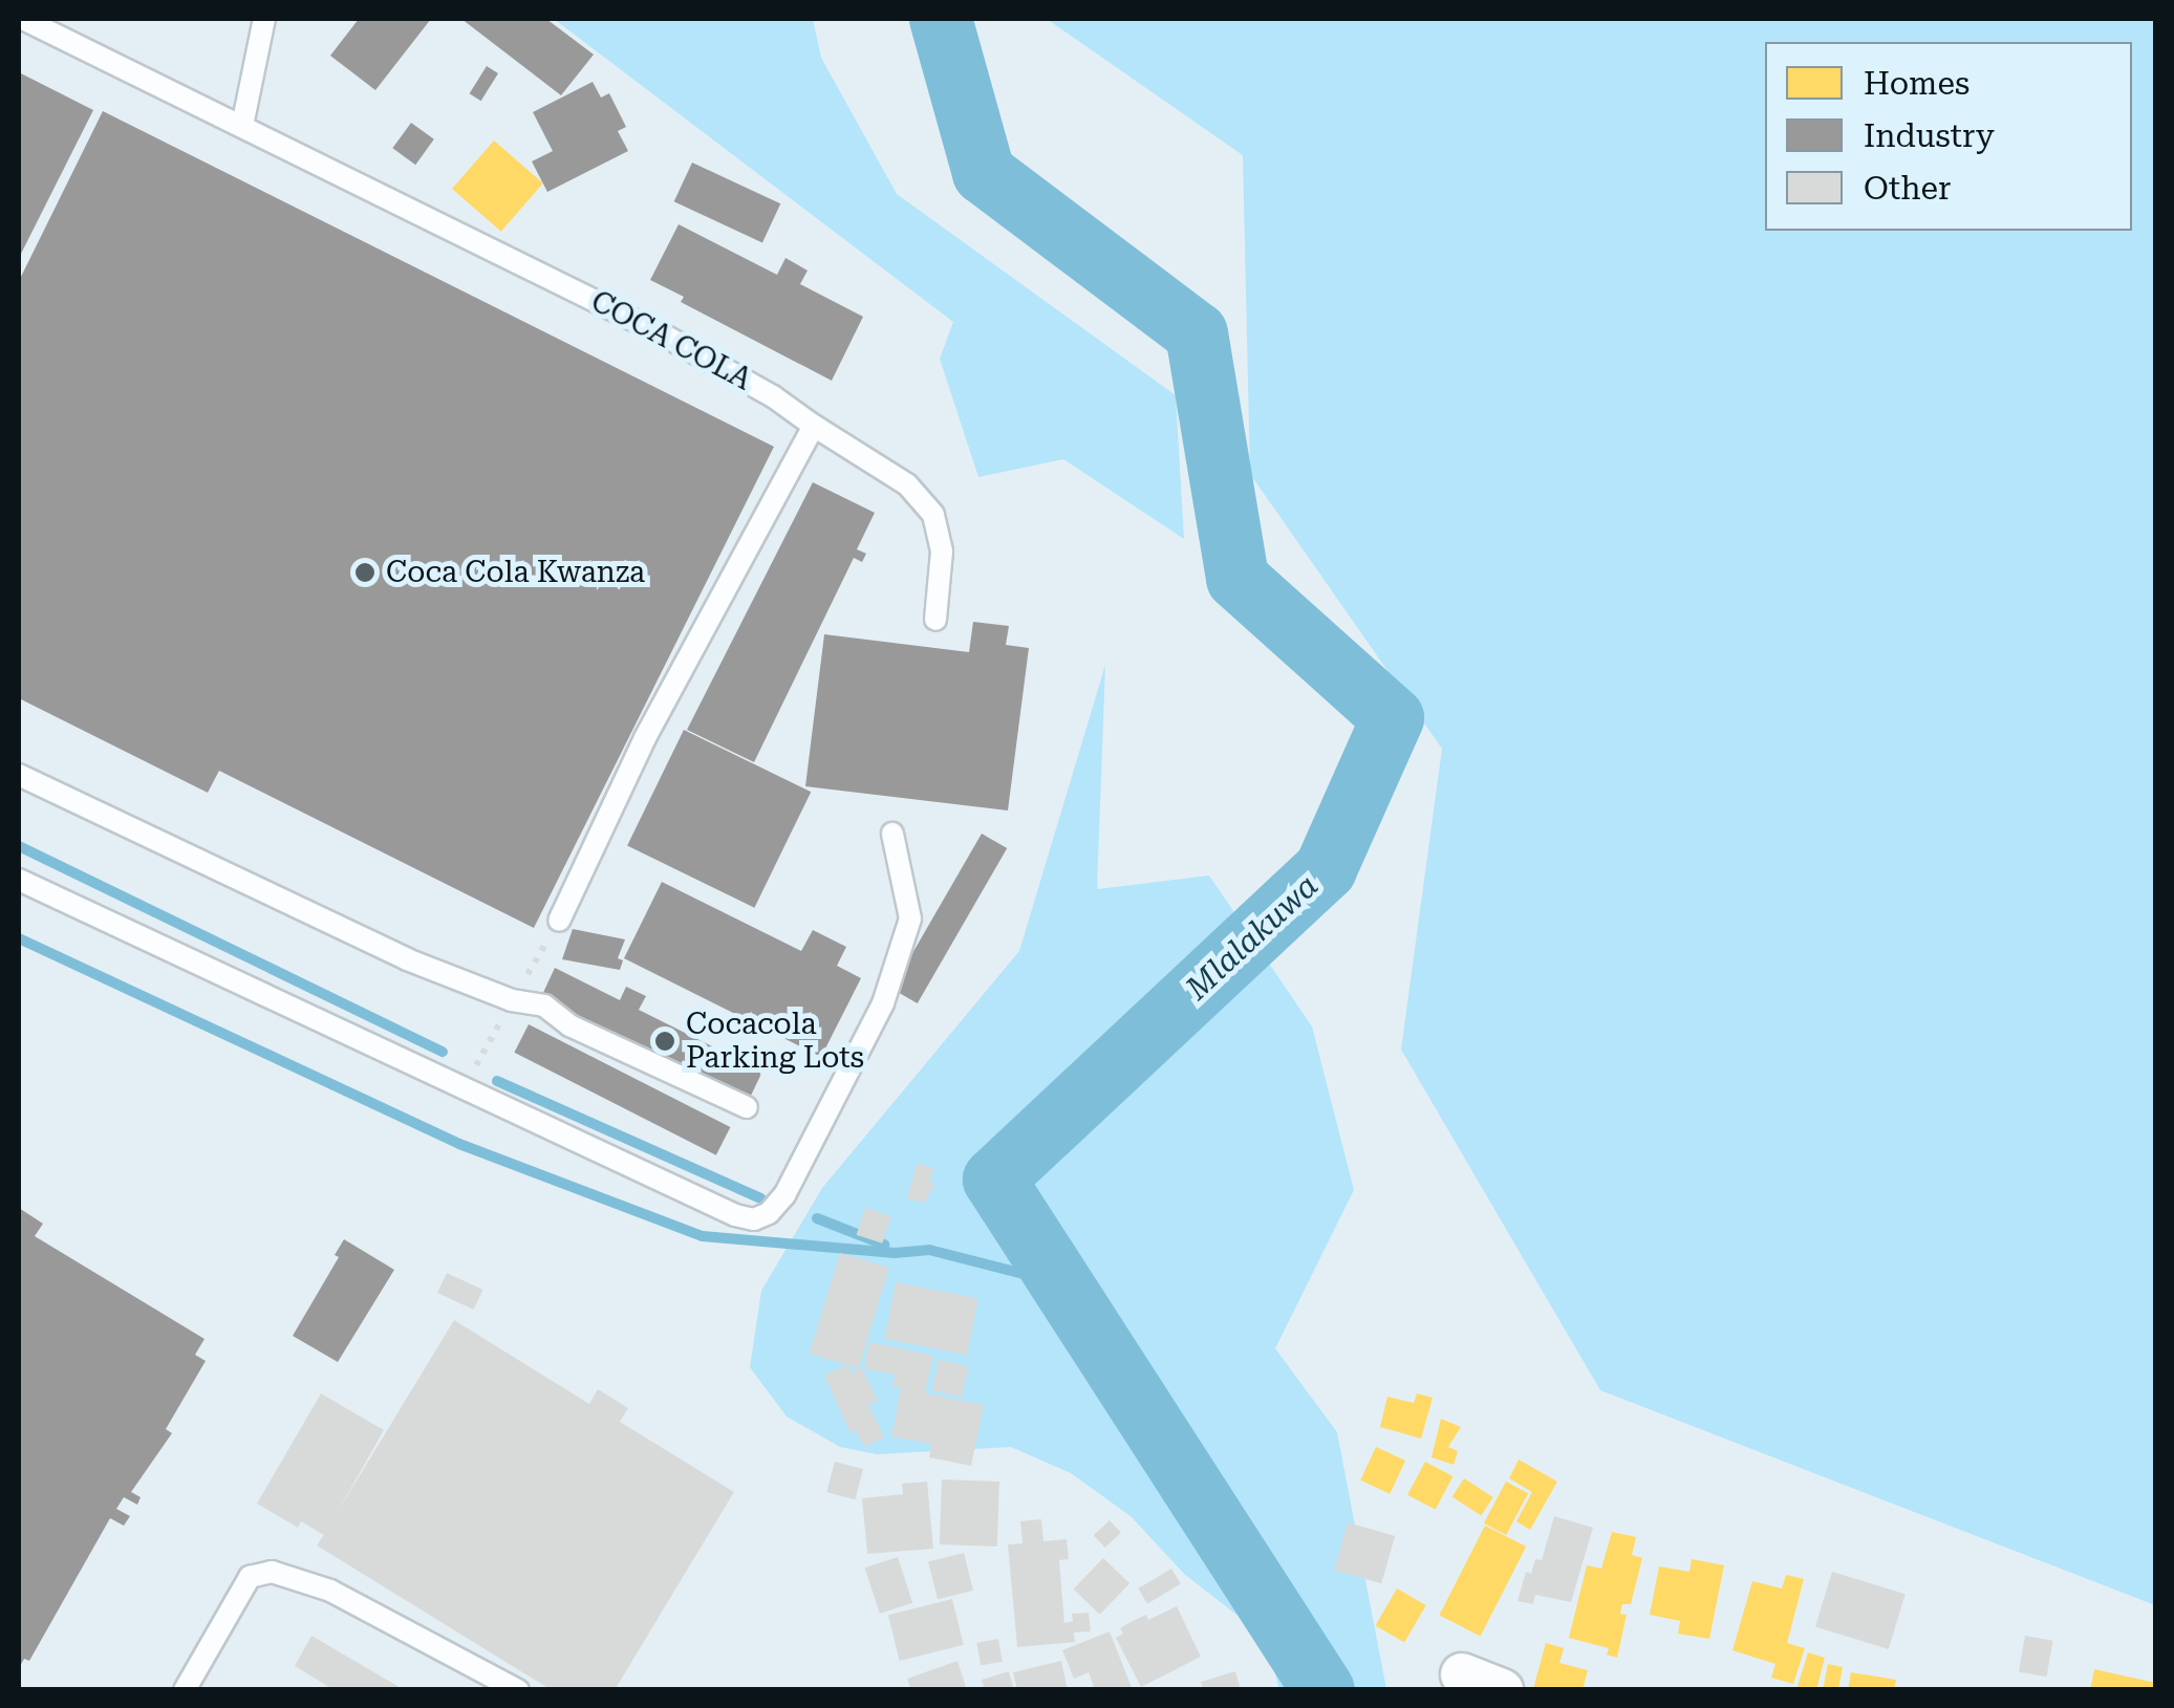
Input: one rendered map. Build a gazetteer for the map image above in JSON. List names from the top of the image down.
{
  "streets": {
    "lane": ["COCA COLA"]
  },
  "water": ["Mlalakuwa"],
  "places": ["Coca Cola Kwanza", "Cocacola Parking Lots"],
  "legend": ["Homes", "Industry", "Other"]
}
